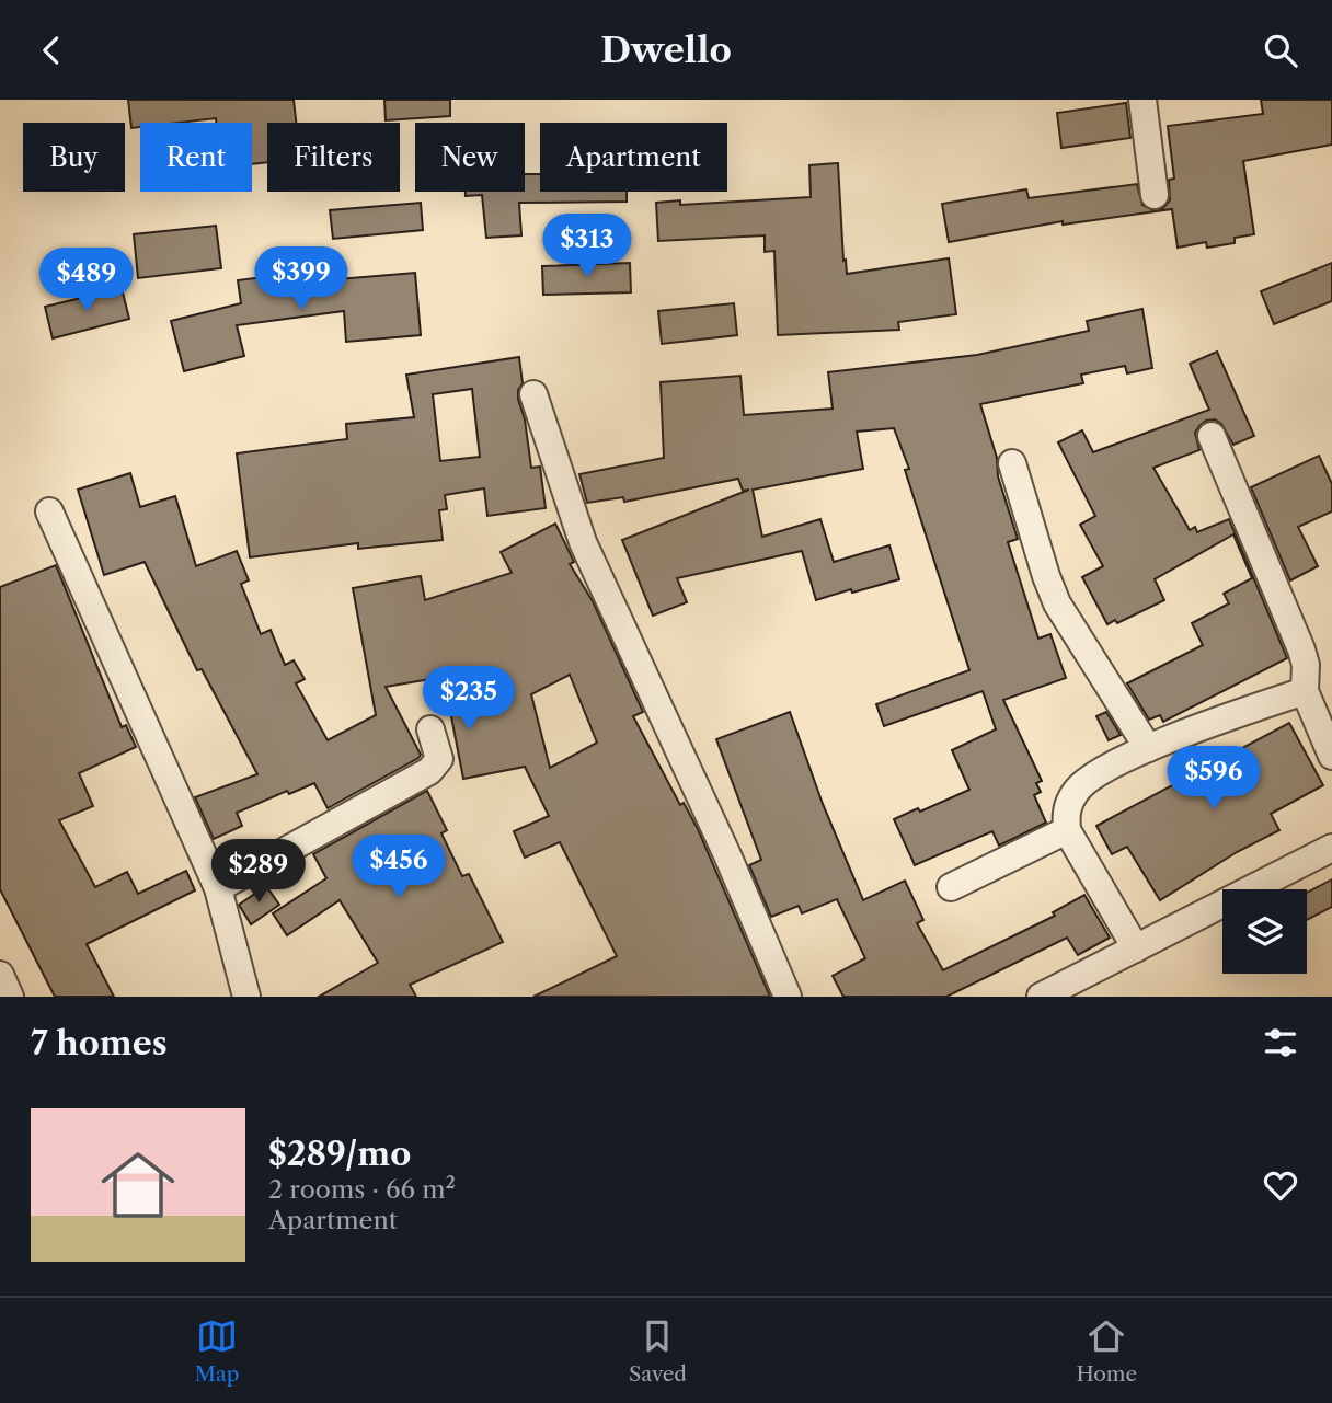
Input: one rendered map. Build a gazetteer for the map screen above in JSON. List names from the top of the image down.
{
  "page": {
    "header": "Dwello",
    "chip": [
      "Buy",
      "Rent",
      "Filters",
      "New",
      "Apartment"
    ],
    "price": [
      "$313",
      "$399",
      "$489",
      "$235",
      "$596",
      "$456",
      "$289"
    ],
    "heading": "7 homes",
    "list": [
      {
        "name": "$289/mo",
        "note": "2 rooms · 66 m² · Apartment"
      }
    ],
    "tabs": ["Map", "Saved", "Home"]
  }
}
